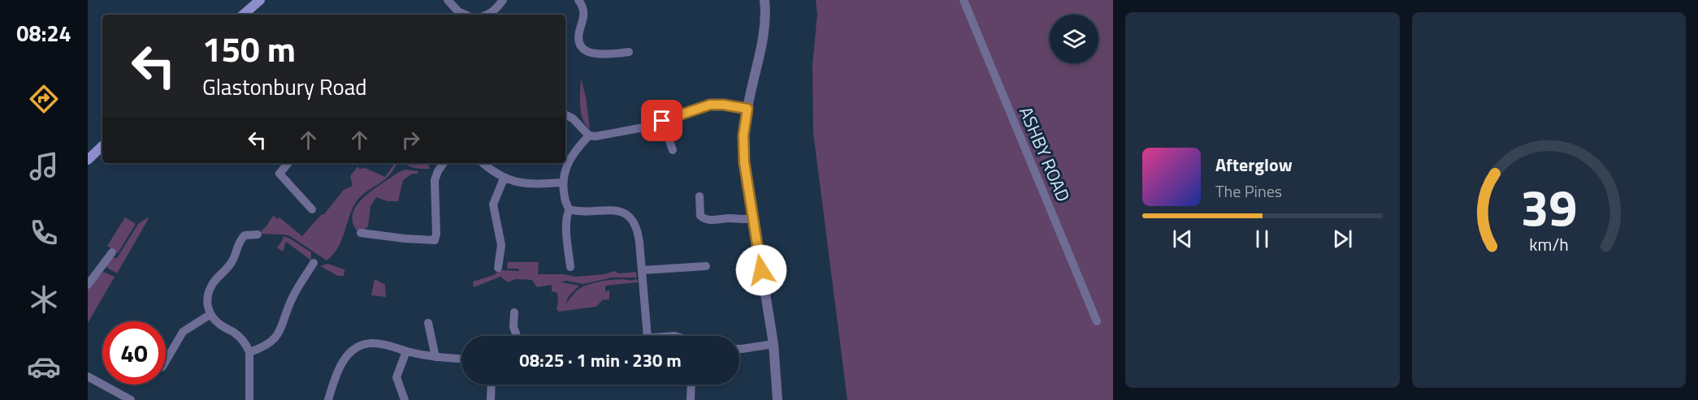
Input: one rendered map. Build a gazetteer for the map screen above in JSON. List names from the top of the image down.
{
  "streets": {
    "street": ["ASHBY ROAD"]
  },
  "page": {
    "tabs": "08:24",
    "turn": ["150 m", "Glastonbury Road"],
    "song": ["Afterglow", "The Pines"],
    "limit": "40",
    "trip": "08:25 · 1 min · 230 m",
    "gauge": ["39", "km/h"]
  }
}
